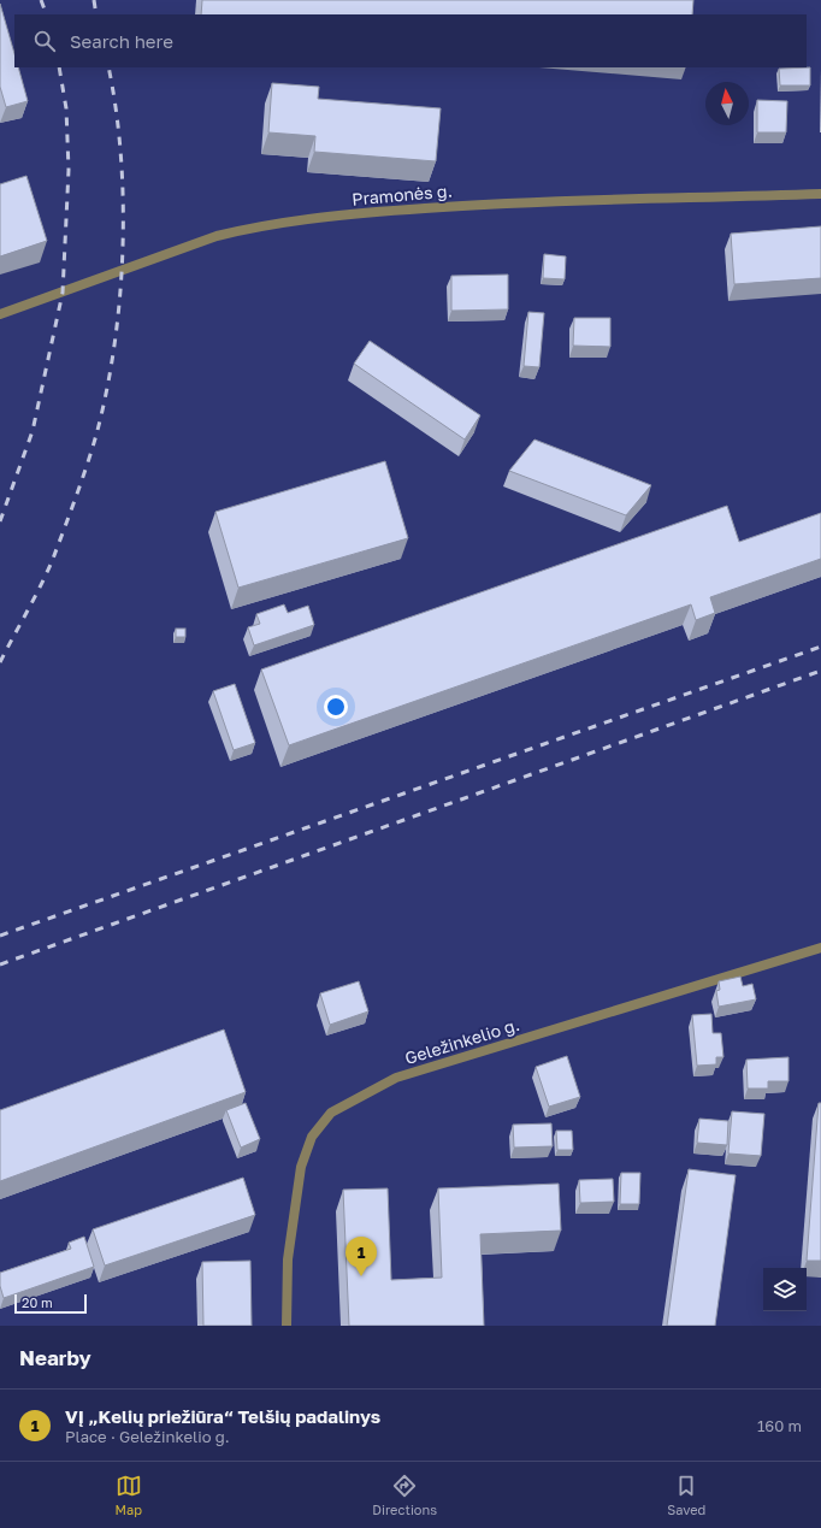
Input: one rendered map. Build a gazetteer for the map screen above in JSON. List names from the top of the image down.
{
  "streets": {
    "street": ["Pramonės g.", "Geležinkelio g."]
  },
  "scale_bar": "20 m",
  "north": "top",
  "page": {
    "search": "Search here",
    "pins": "1",
    "scale": "20 m",
    "heading": "Nearby",
    "list": [
      {
        "mark": "1",
        "name": "VĮ „Kelių priežiūra“ Telšių padalinys",
        "note": "Place · Geležinkelio g.",
        "value": "160 m"
      }
    ],
    "nav": ["Map", "Directions", "Saved"]
  }
}
